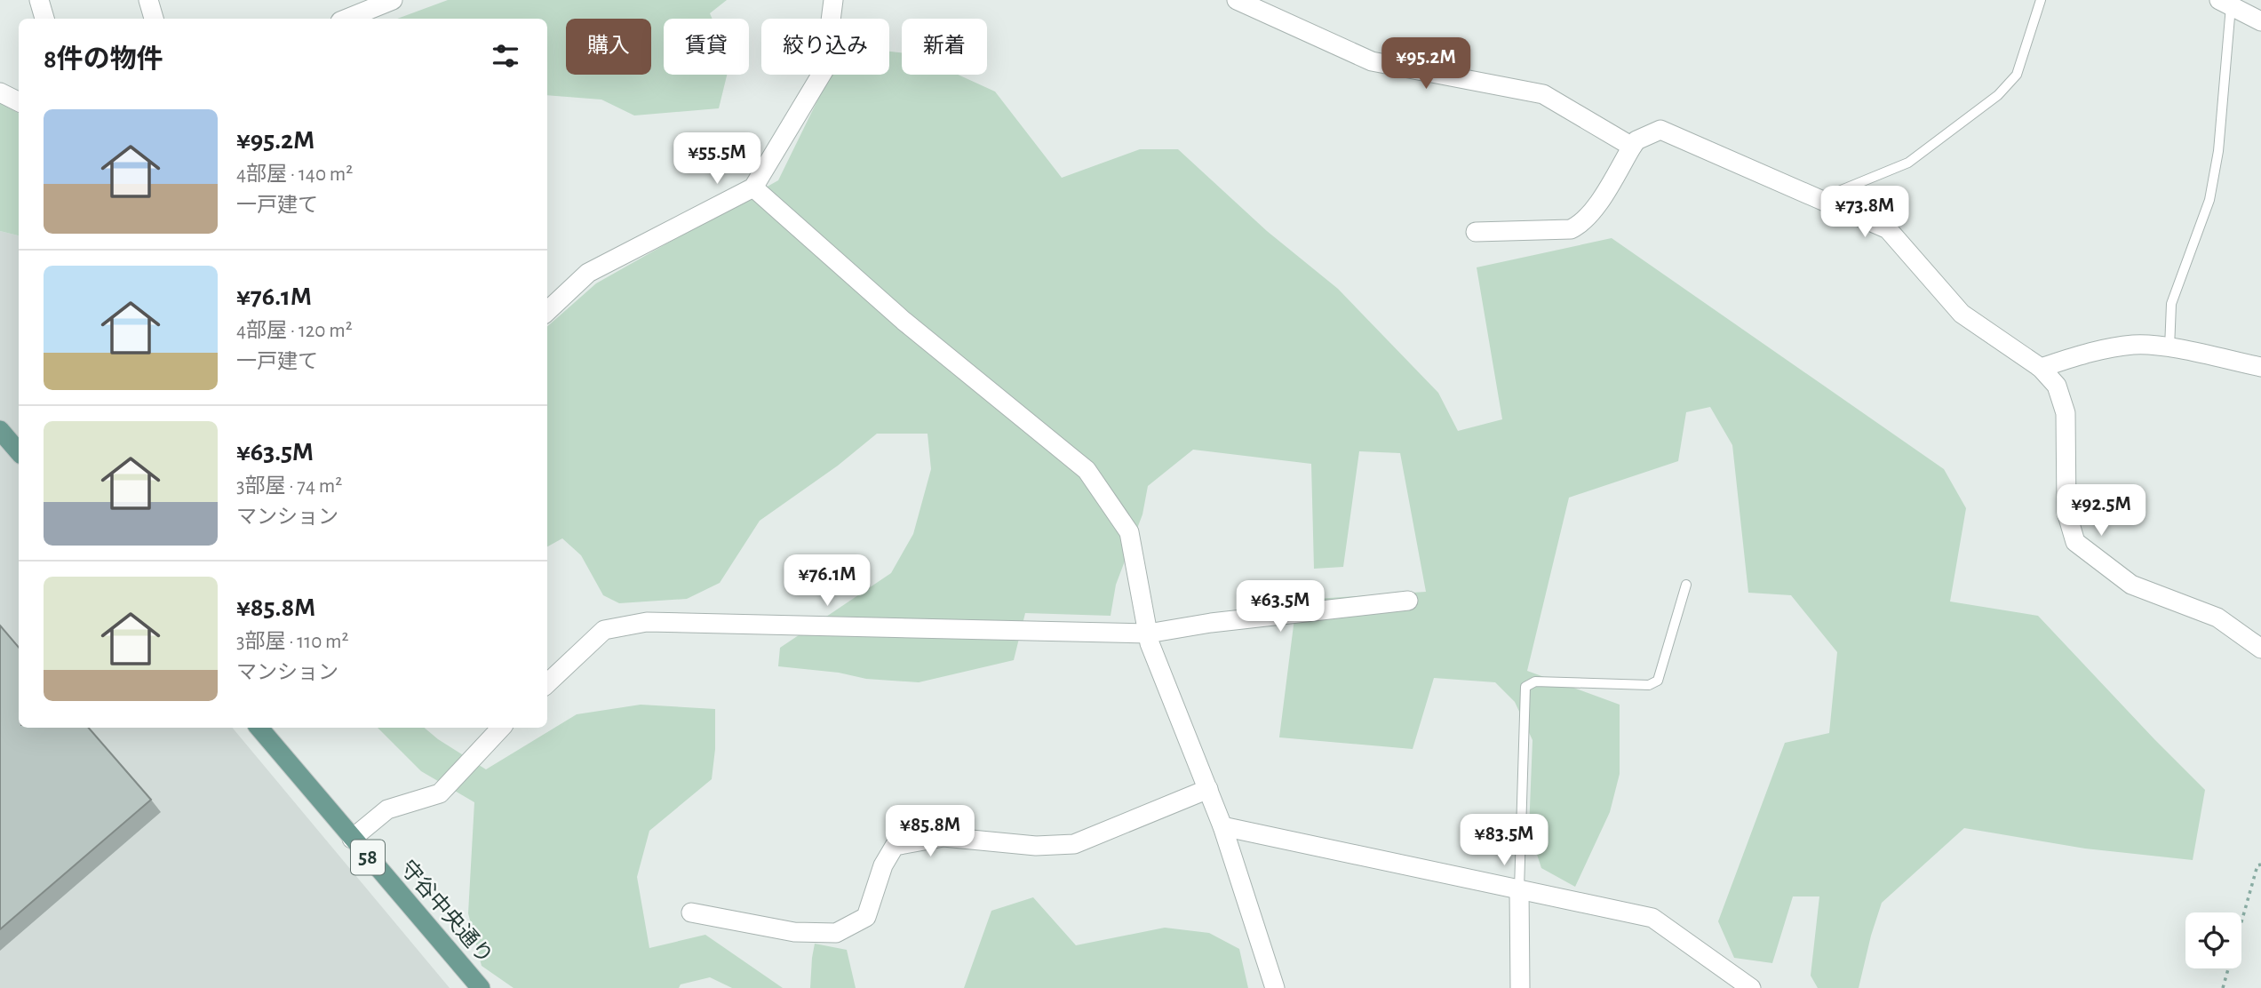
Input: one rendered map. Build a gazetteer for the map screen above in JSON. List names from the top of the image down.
{
  "streets": {
    "main road": ["58", "守谷中央通り"]
  },
  "page": {
    "chip": [
      "購入",
      "賃貸",
      "絞り込み",
      "新着"
    ],
    "heading": "8件の物件",
    "price": [
      "¥95.2M",
      "¥55.5M",
      "¥73.8M",
      "¥92.5M",
      "¥76.1M",
      "¥63.5M",
      "¥85.8M",
      "¥83.5M"
    ],
    "list": [
      {
        "name": "¥95.2M",
        "note": "4部屋 · 140 m² · 一戸建て"
      },
      {
        "name": "¥76.1M",
        "note": "4部屋 · 120 m² · 一戸建て"
      },
      {
        "name": "¥63.5M",
        "note": "3部屋 · 74 m² · マンション"
      },
      {
        "name": "¥85.8M",
        "note": "3部屋 · 110 m² · マンション"
      }
    ]
  }
}
